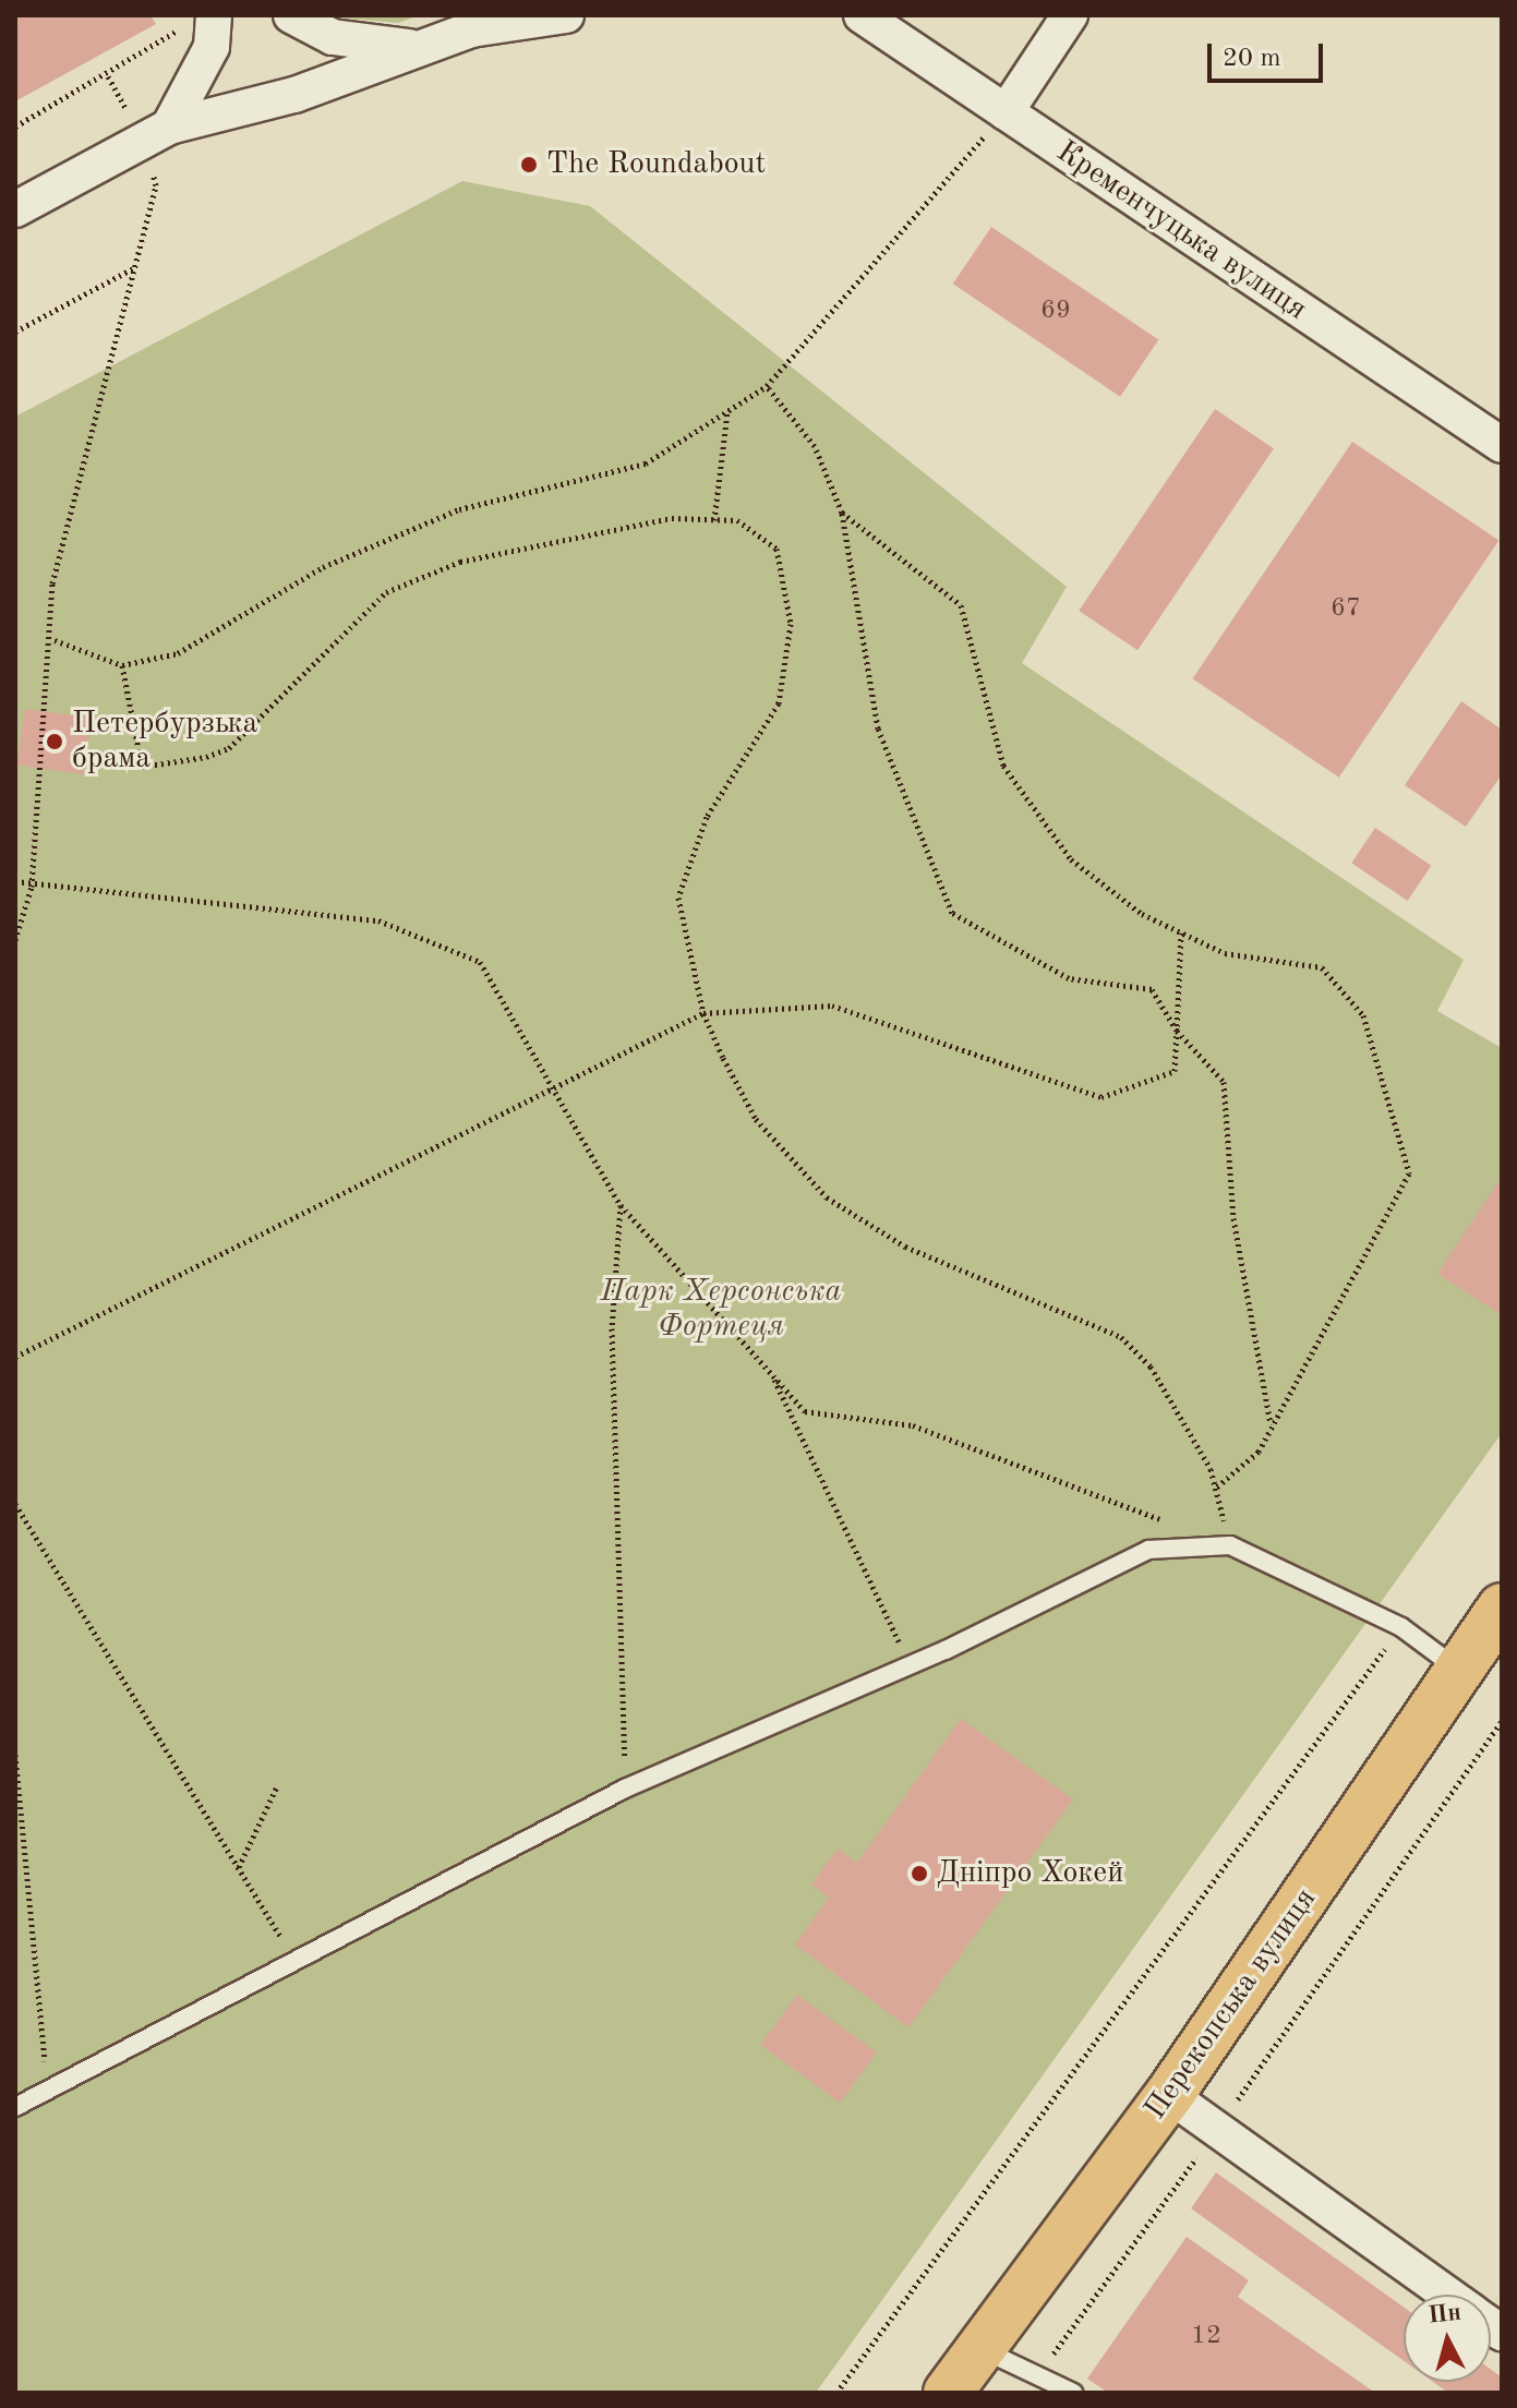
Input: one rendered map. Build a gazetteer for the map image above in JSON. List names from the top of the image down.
{
  "streets": {
    "main road": ["Перекопська вулиця"],
    "street": ["Кременчуцька вулиця"]
  },
  "parks": ["Парк Херсонська Фортеця"],
  "places": ["The Roundabout", "Петербурзька брама", "Дніпро Хокей"],
  "house_numbers": ["69", "67", "12"],
  "scale_bar": "20 m",
  "north": "top"
}
